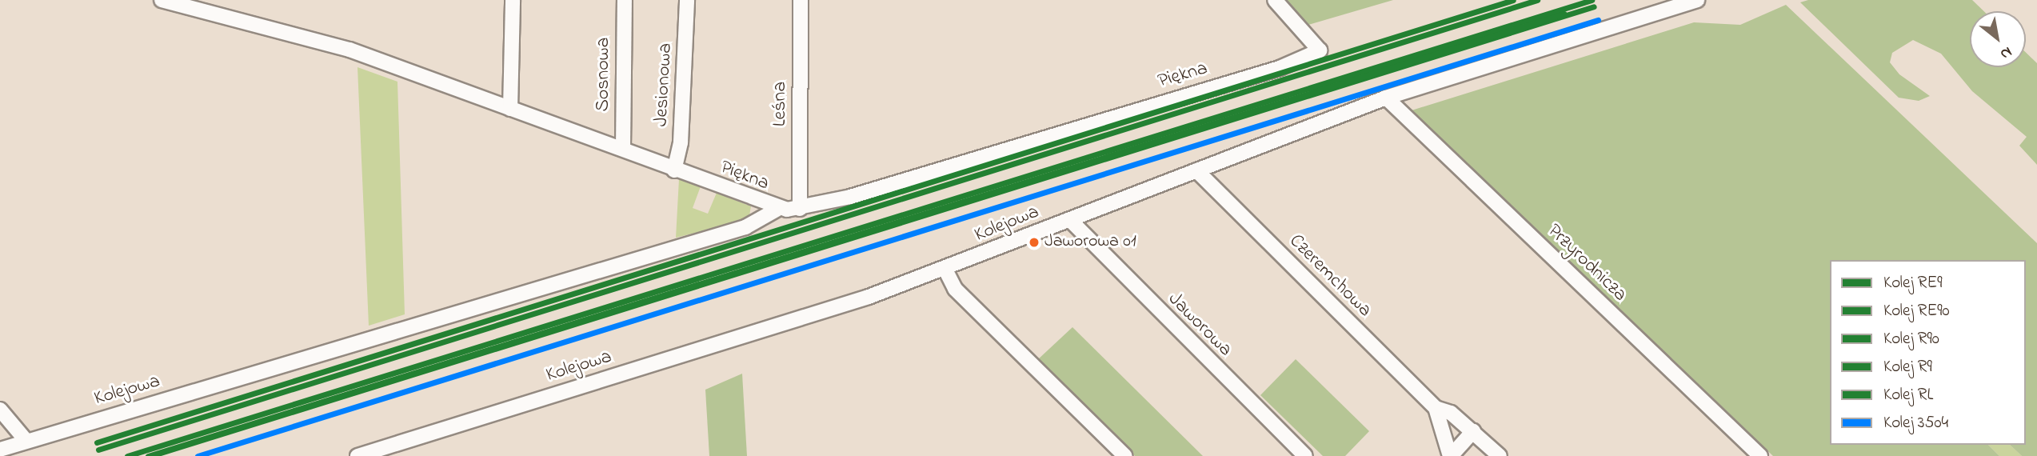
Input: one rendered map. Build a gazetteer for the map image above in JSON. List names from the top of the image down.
{
  "streets": {
    "street": [
      "Sosnowa",
      "Piękna",
      "Jesionowa",
      "Leśna",
      "Kolejowa",
      "Przyrodnicza",
      "Czeremchowa",
      "Jaworowa"
    ]
  },
  "crossings": [
    ["Sosnowa", "Piękna"],
    ["Piękna", "Jesionowa"],
    ["Piękna", "Leśna"],
    ["Piękna", "Kolejowa"],
    ["Kolejowa", "Przyrodnicza"],
    ["Kolejowa", "Czeremchowa"],
    ["Kolejowa", "Jaworowa"]
  ],
  "places": ["Jaworowa 01"],
  "lines": [
    "rail line RE9",
    "rail line R90",
    "rail line RL",
    "rail line RE90",
    "rail line R9",
    "rail line 3504"
  ],
  "legend": [
    "Kolej RE9",
    "Kolej RE90",
    "Kolej R90",
    "Kolej R9",
    "Kolej RL",
    "Kolej 3504"
  ],
  "north": "bottom right"
}
